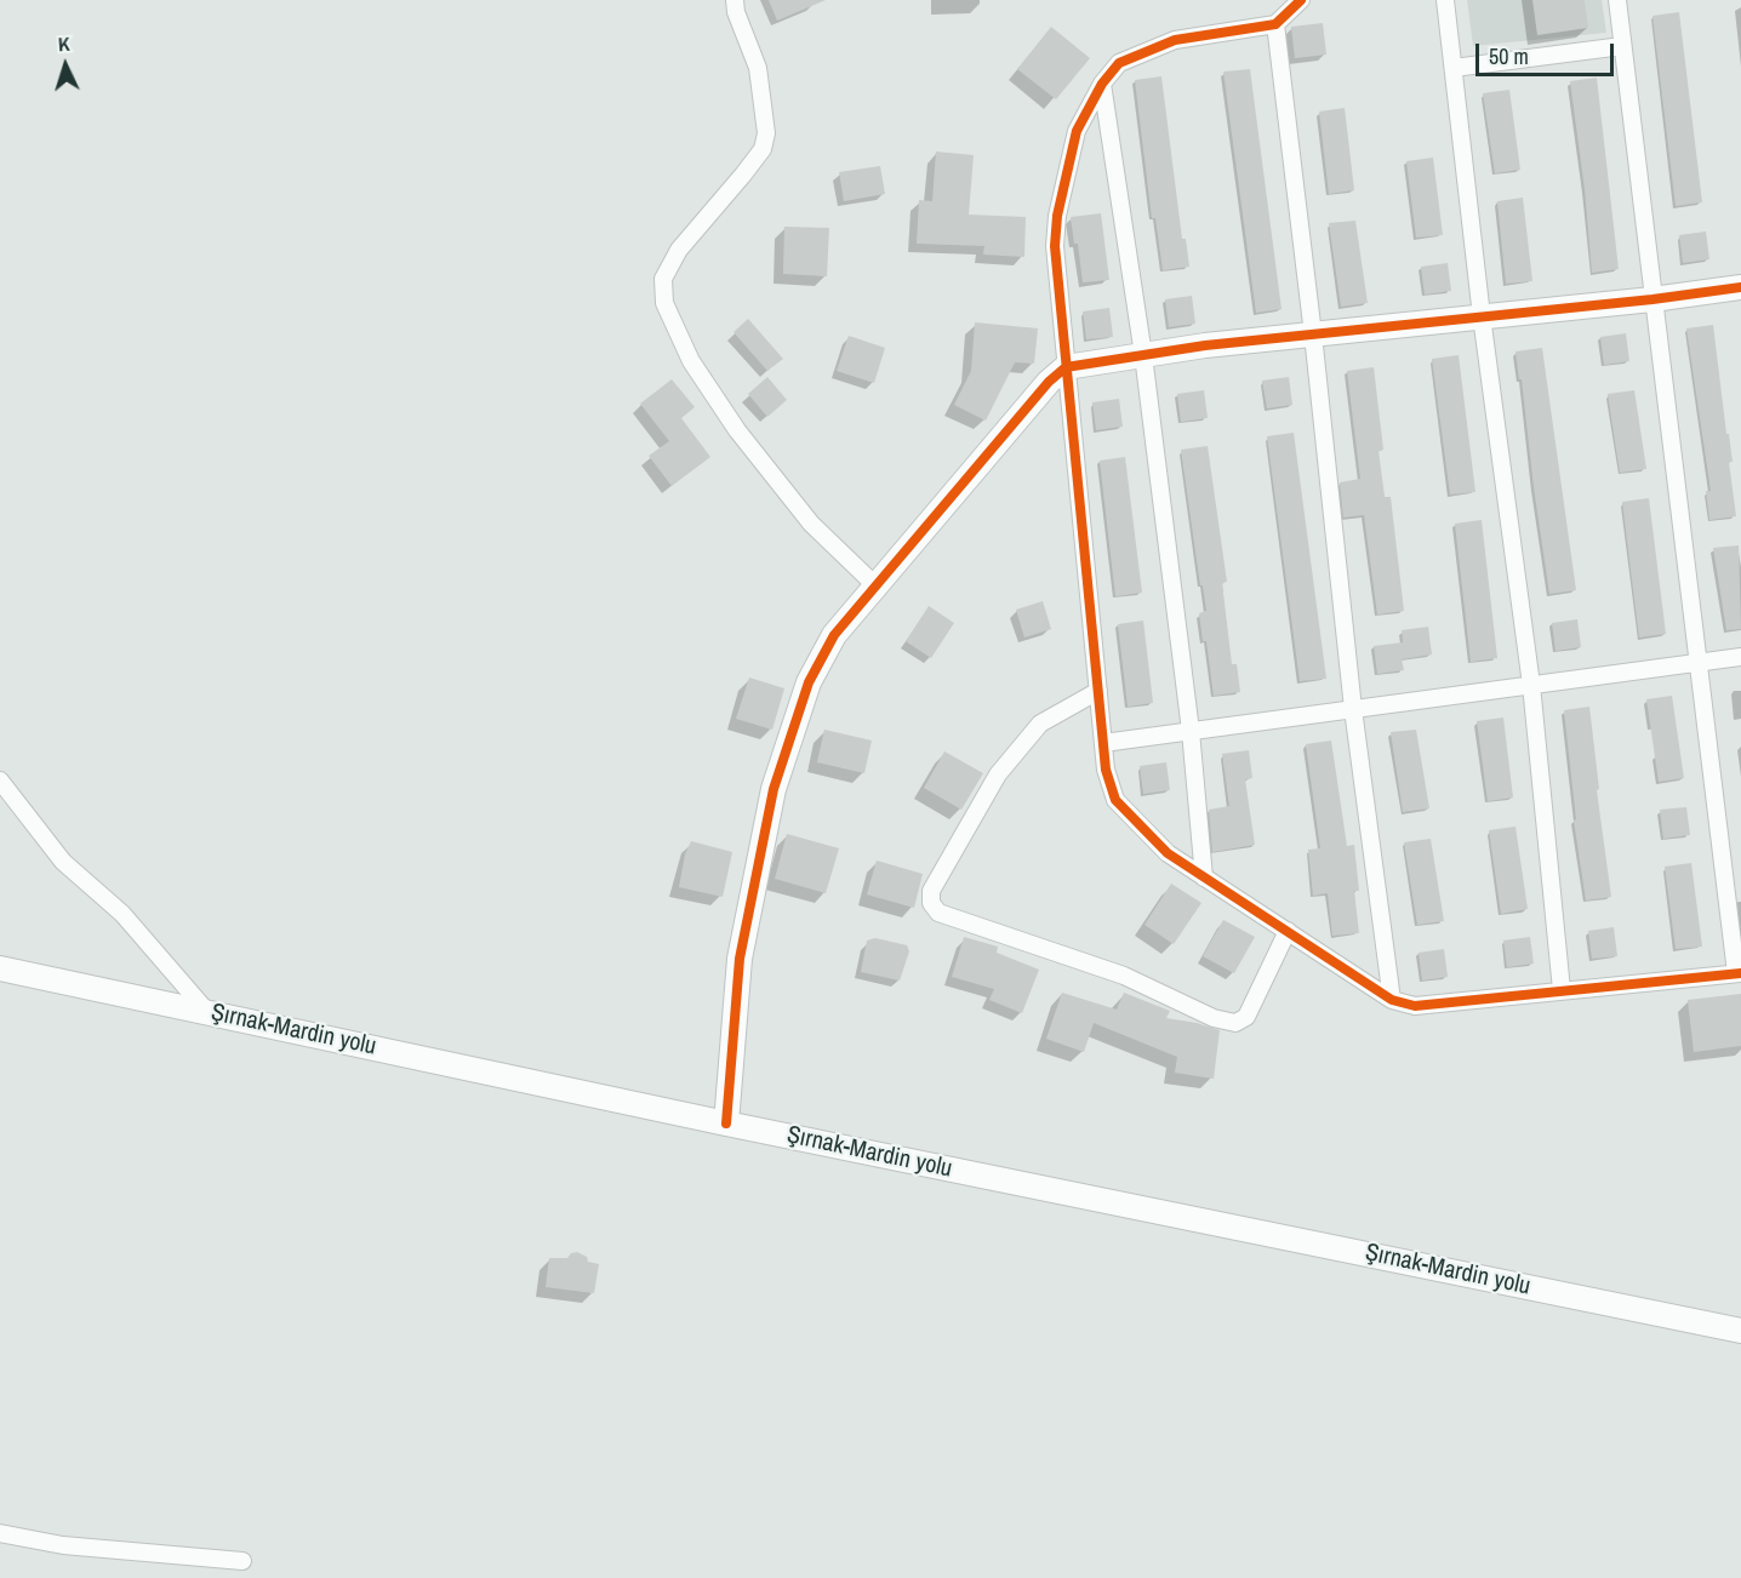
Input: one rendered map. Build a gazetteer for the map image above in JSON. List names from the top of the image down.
{
  "streets": {
    "main road": ["Şırnak-Mardin yolu"]
  },
  "scale_bar": "50 m",
  "north": "top"
}
